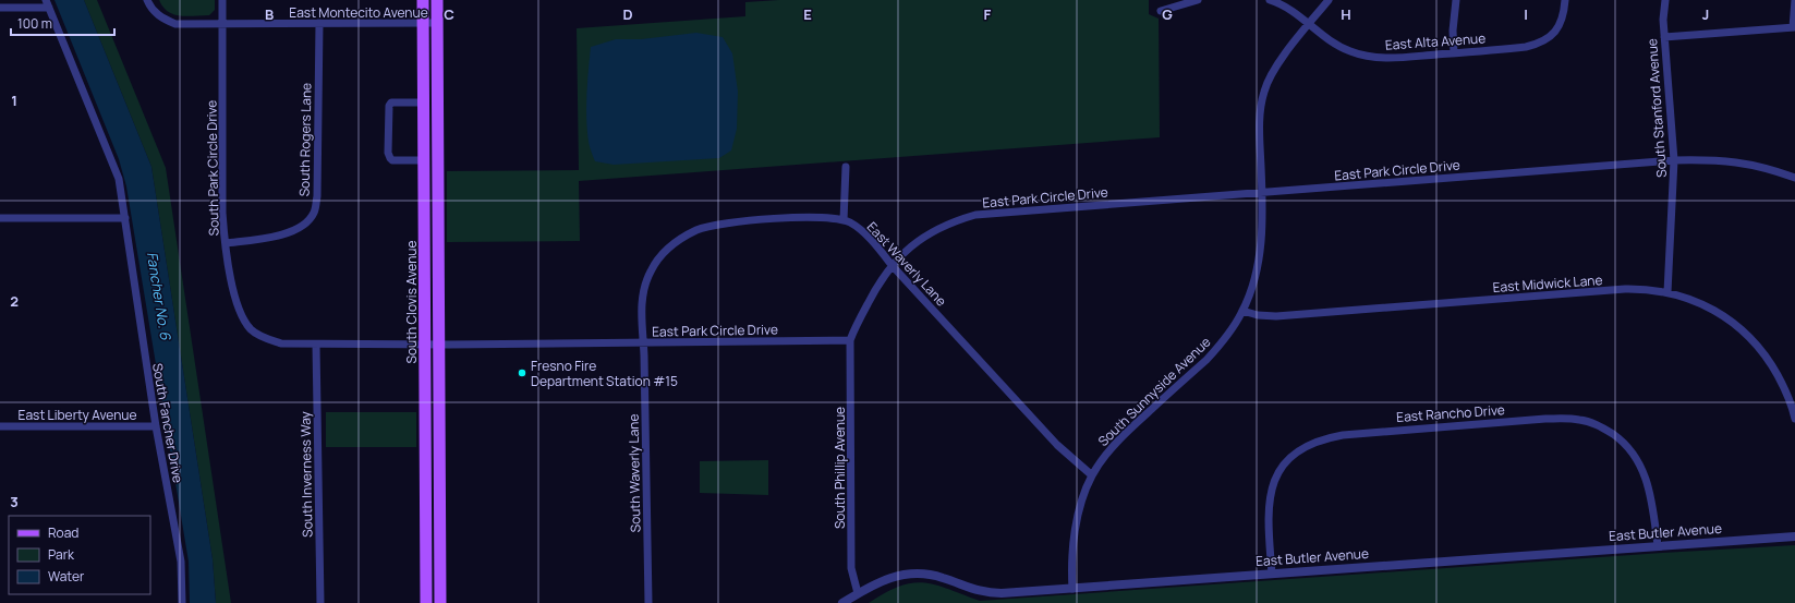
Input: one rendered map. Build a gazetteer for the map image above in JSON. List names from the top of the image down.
{
  "streets": {
    "main road": ["South Clovis Avenue"],
    "street": [
      "East Montecito Avenue",
      "East Alta Avenue",
      "South Stanford Avenue",
      "South Rogers Lane",
      "South Park Circle Drive",
      "East Park Circle Drive",
      "East Waverly Lane",
      "East Midwick Lane",
      "South Sunnyside Avenue",
      "East Rancho Drive",
      "East Liberty Avenue",
      "South Fancher Drive",
      "South Phillip Avenue",
      "South Waverly Lane",
      "South Inverness Way",
      "East Butler Avenue"
    ]
  },
  "crossings": [
    ["East Montecito Avenue", "South Rogers Lane"],
    ["East Montecito Avenue", "South Park Circle Drive"],
    ["East Montecito Avenue", "South Clovis Avenue"],
    ["East Alta Avenue", "South Sunnyside Avenue"],
    ["South Stanford Avenue", "East Park Circle Drive"],
    ["South Stanford Avenue", "East Midwick Lane"],
    ["South Rogers Lane", "South Park Circle Drive"],
    ["South Park Circle Drive", "East Park Circle Drive"],
    ["East Park Circle Drive", "East Waverly Lane"],
    ["East Park Circle Drive", "South Clovis Avenue"],
    ["East Park Circle Drive", "South Sunnyside Avenue"],
    ["East Park Circle Drive", "South Phillip Avenue"],
    ["East Park Circle Drive", "South Waverly Lane"],
    ["East Park Circle Drive", "South Inverness Way"],
    ["East Waverly Lane", "South Sunnyside Avenue"],
    ["East Waverly Lane", "South Waverly Lane"],
    ["East Midwick Lane", "South Sunnyside Avenue"],
    ["South Sunnyside Avenue", "East Butler Avenue"],
    ["East Rancho Drive", "East Butler Avenue"],
    ["East Liberty Avenue", "South Fancher Drive"],
    ["South Phillip Avenue", "East Butler Avenue"]
  ],
  "water": ["Fancher No. 6"],
  "places": ["Fresno Fire Department Station #15"],
  "legend": ["Road", "Park", "Water"],
  "scale_bar": "100 m",
  "grid": {
    "columns": [
      "B",
      "C",
      "D",
      "E",
      "F",
      "G",
      "H",
      "I",
      "J"
    ],
    "rows": ["1", "2", "3"]
  }
}
